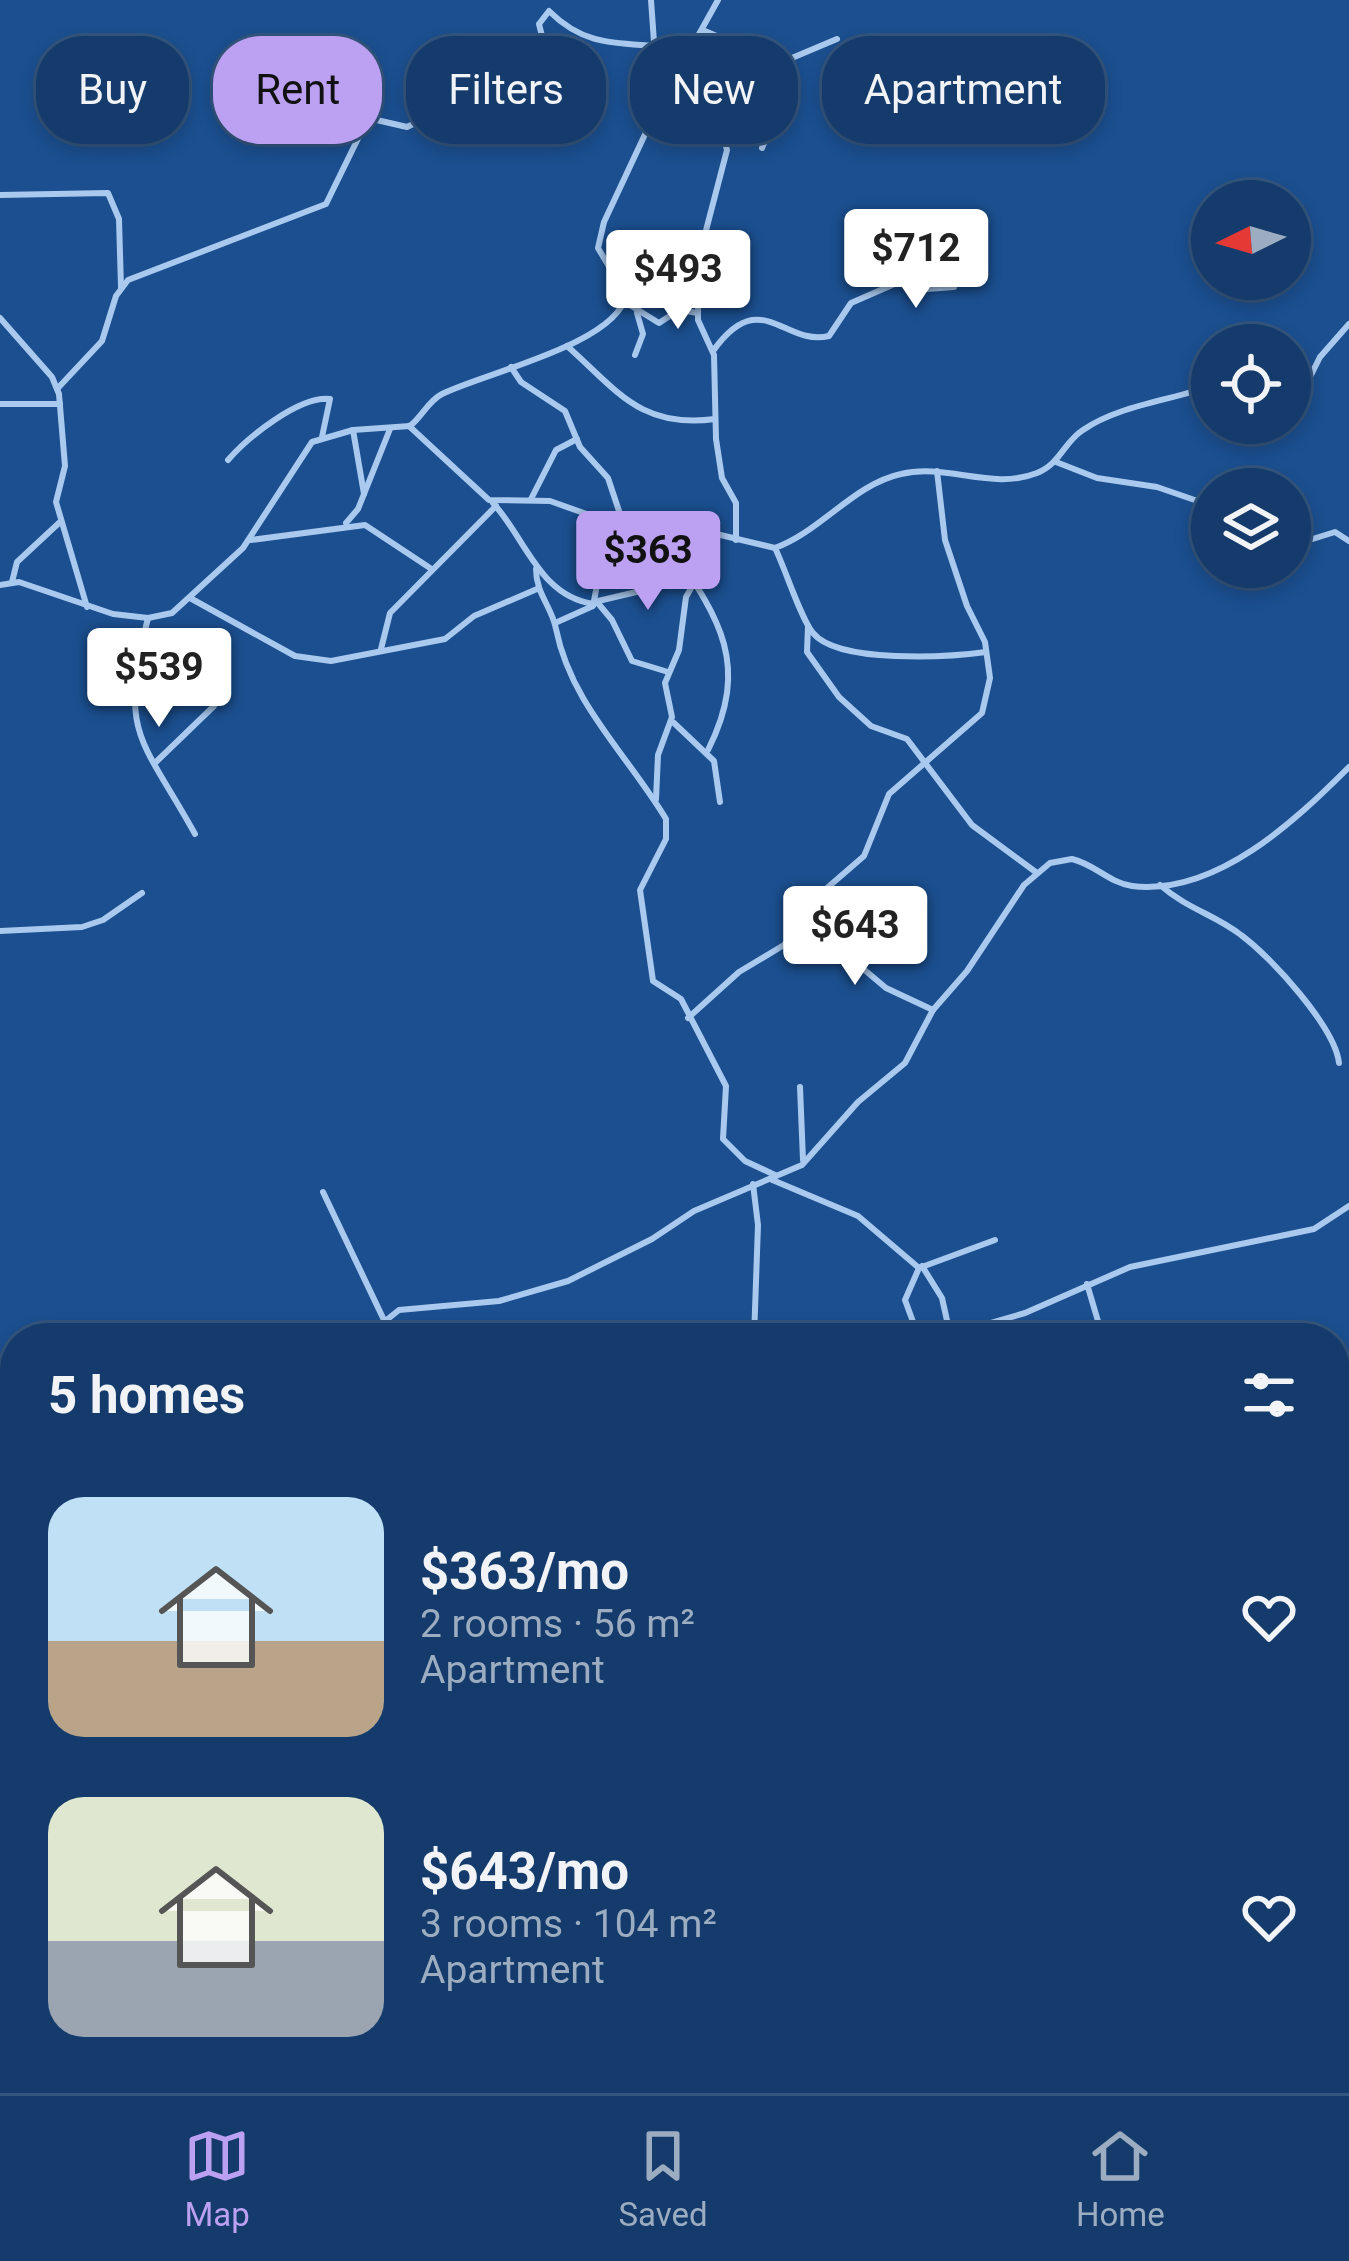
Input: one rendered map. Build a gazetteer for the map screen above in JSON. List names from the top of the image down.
{
  "north": "left",
  "page": {
    "chip": [
      "Buy",
      "Rent",
      "Filters",
      "New",
      "Apartment"
    ],
    "price": [
      "$712",
      "$493",
      "$363",
      "$539",
      "$643"
    ],
    "heading": "5 homes",
    "list": [
      {
        "name": "$363/mo",
        "note": "2 rooms · 56 m² · Apartment"
      },
      {
        "name": "$643/mo",
        "note": "3 rooms · 104 m² · Apartment"
      }
    ],
    "tabs": ["Map", "Saved", "Home"]
  }
}
